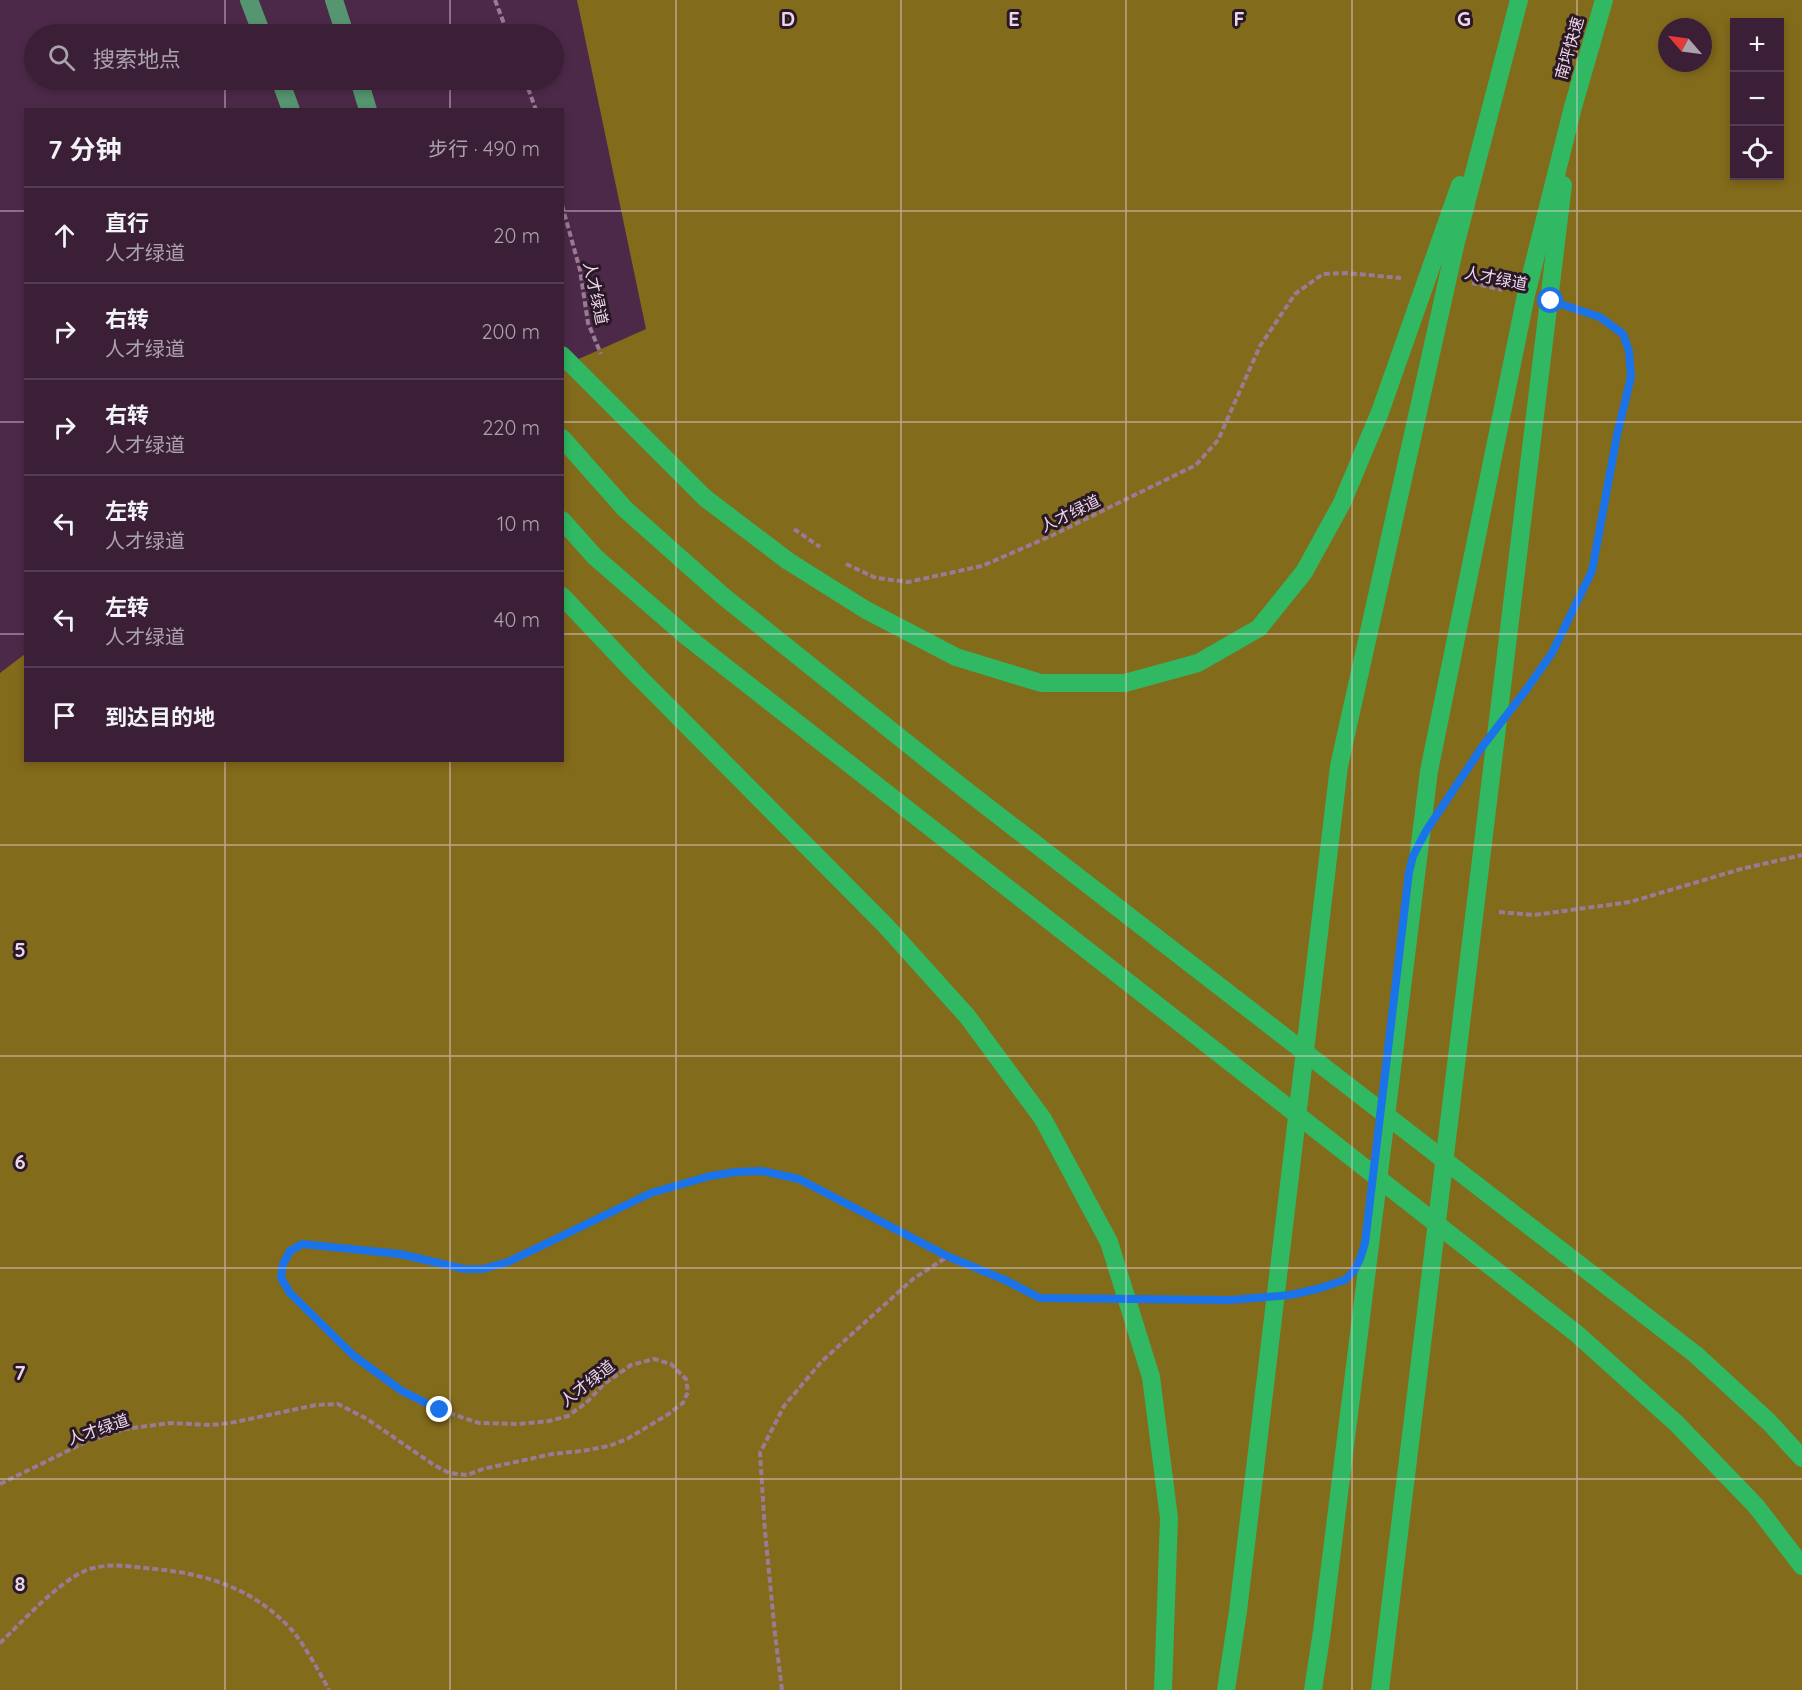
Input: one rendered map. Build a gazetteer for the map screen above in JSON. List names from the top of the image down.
{
  "streets": {
    "highway": ["南坪快速"],
    "path": ["人才绿道"]
  },
  "north": "top left",
  "page": {
    "map_buttons": ["+", "−"],
    "search": "搜索地点",
    "heading": ["7 分钟", "步行 · 490 m"],
    "list": [
      ["直行", "人才绿道", "20 m"],
      ["右转", "人才绿道", "200 m"],
      ["右转", "人才绿道", "220 m"],
      ["左转", "人才绿道", "10 m"],
      ["左转", "人才绿道", "40 m"],
      "到达目的地"
    ]
  },
  "grid": {
    "columns": [
      "D",
      "E",
      "F",
      "G"
    ],
    "rows": [
      "5",
      "6",
      "7",
      "8"
    ]
  }
}
